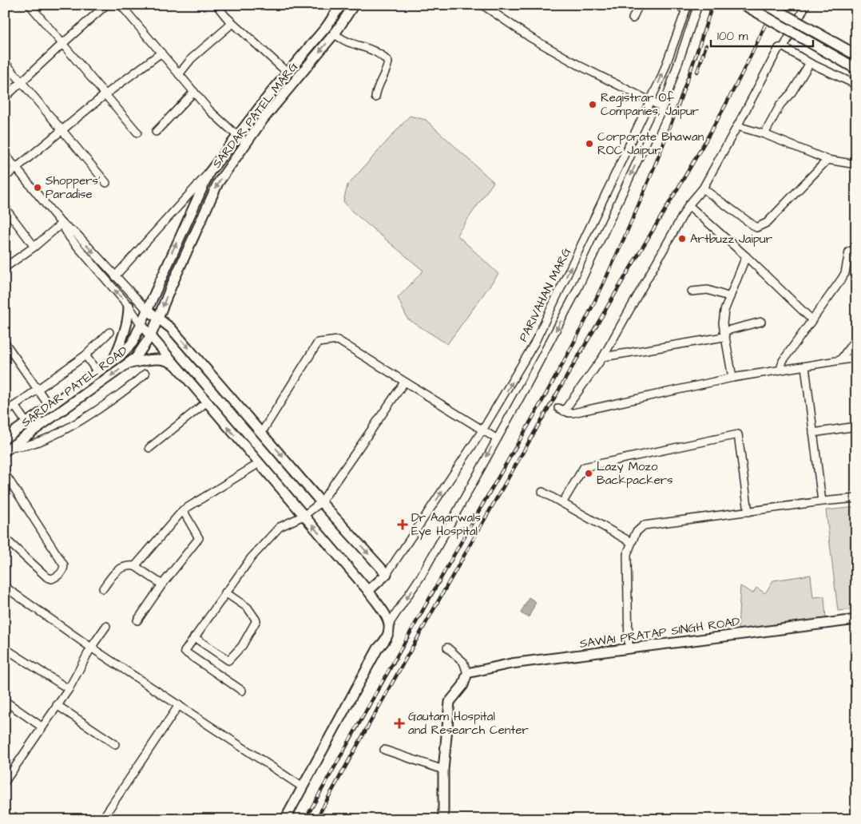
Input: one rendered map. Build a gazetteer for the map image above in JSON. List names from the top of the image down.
{
  "streets": {
    "street": [
      "SARDAR PATEL MARG",
      "PARIVAHAN MARG",
      "SARDAR PATEL ROAD",
      "SAWAI PRATAP SINGH ROAD"
    ]
  },
  "crossings": [
    ["SARDAR PATEL MARG", "SARDAR PATEL ROAD"]
  ],
  "places": {
    "other": [
      "Registrar Of Companies, Jaipur",
      "Corporate Bhawan ROC Jaipur",
      "Shoppers' Paradise",
      "Artbuzz Jaipur",
      "Lazy Mozo Backpackers"
    ],
    "health": ["Dr Agarwals Eye Hospital", "Gautam Hospital and Research Center"]
  },
  "scale_bar": "100 m"
}
